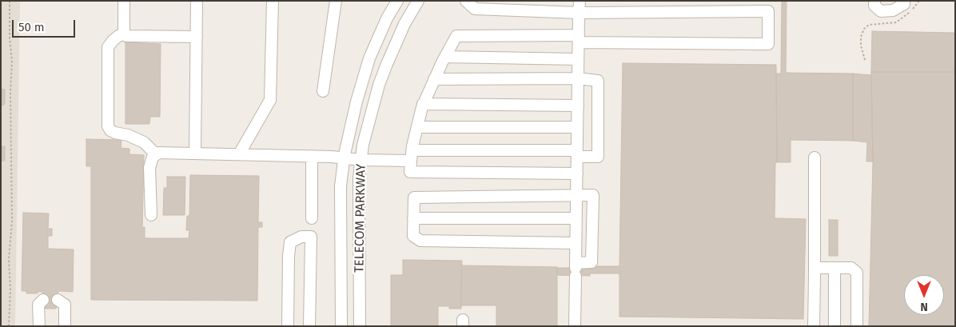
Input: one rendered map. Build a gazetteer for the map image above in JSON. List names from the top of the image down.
{
  "streets": {
    "street": ["TELECOM PARKWAY"]
  },
  "scale_bar": "50 m",
  "north": "bottom"
}
